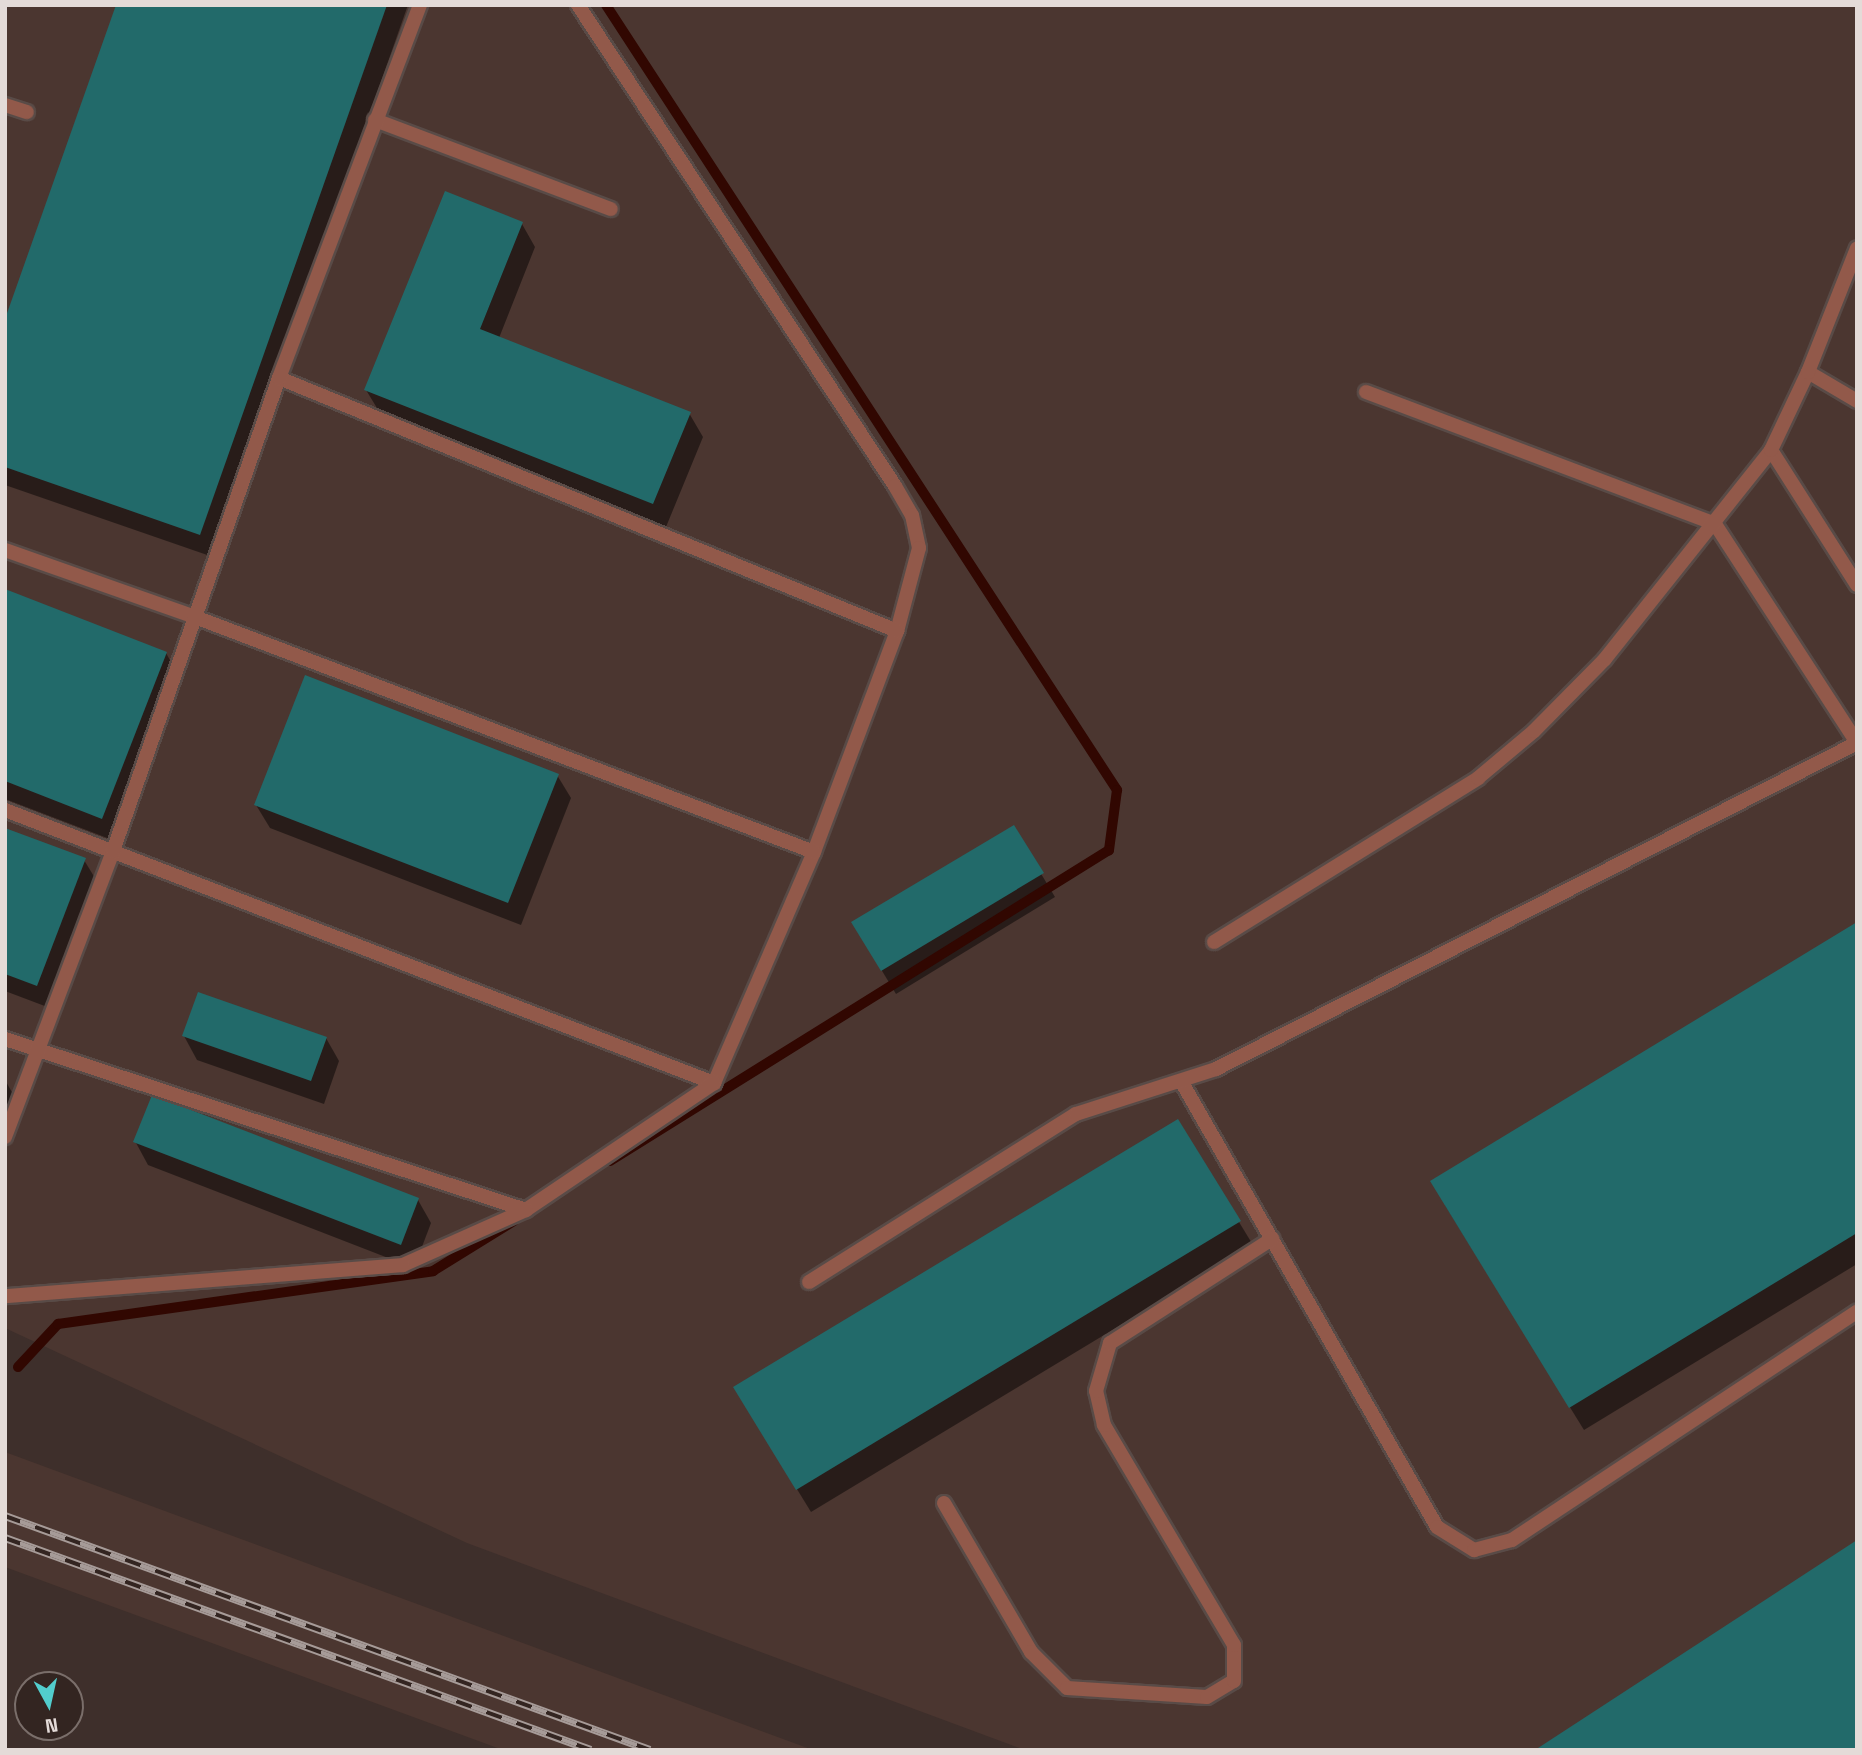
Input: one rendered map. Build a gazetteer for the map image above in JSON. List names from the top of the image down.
{
  "north": "bottom"
}
